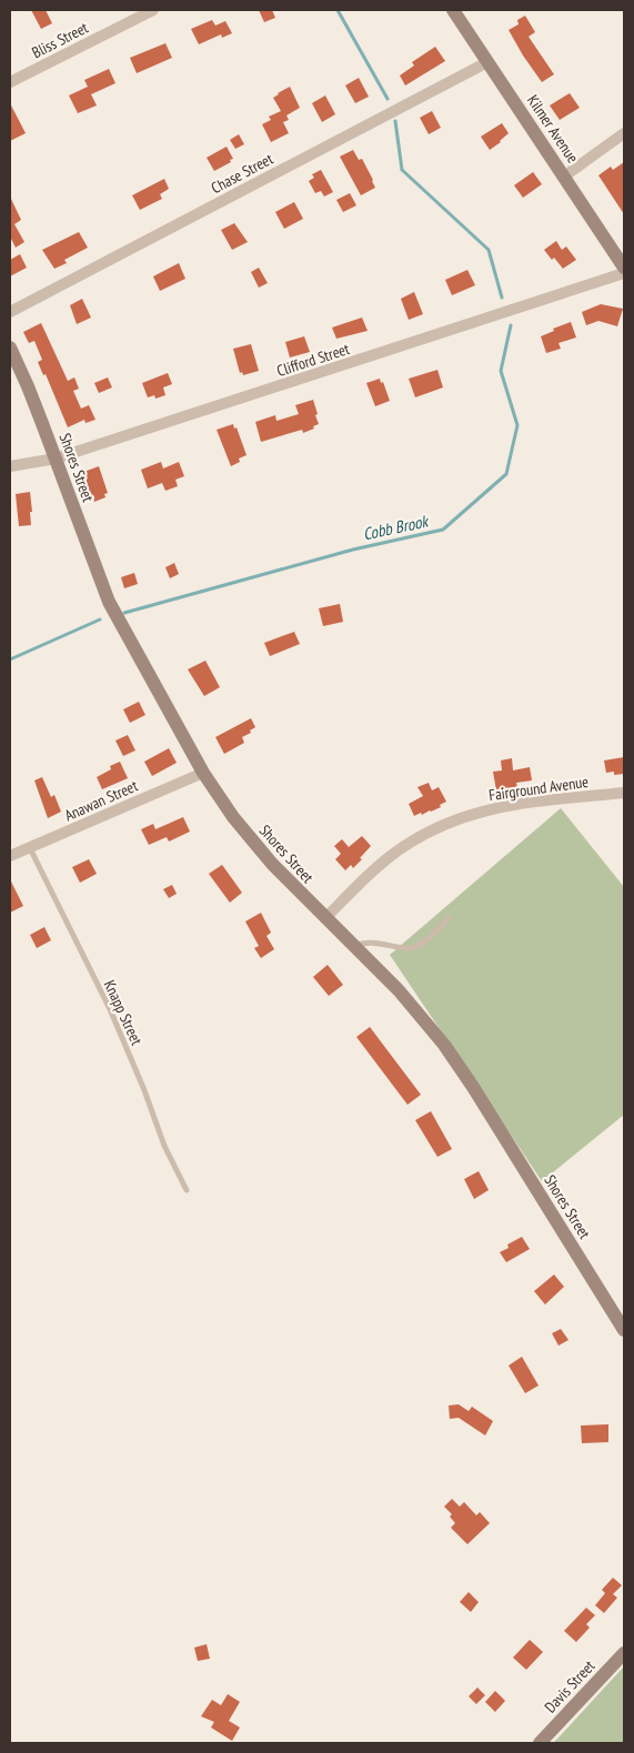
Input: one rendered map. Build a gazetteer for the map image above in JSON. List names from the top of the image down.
{
  "streets": {
    "street": [
      "Bliss Street",
      "Kilmer Avenue",
      "Chase Street",
      "Clifford Street",
      "Shores Street",
      "Fairground Avenue",
      "Anawan Street",
      "Davis Street"
    ],
    "lane": ["Knapp Street"]
  },
  "crossings": [
    ["Kilmer Avenue", "Chase Street"],
    ["Clifford Street", "Shores Street"],
    ["Shores Street", "Fairground Avenue"],
    ["Shores Street", "Anawan Street"],
    ["Anawan Street", "Knapp Street"]
  ],
  "water": ["Cobb Brook"]
}
